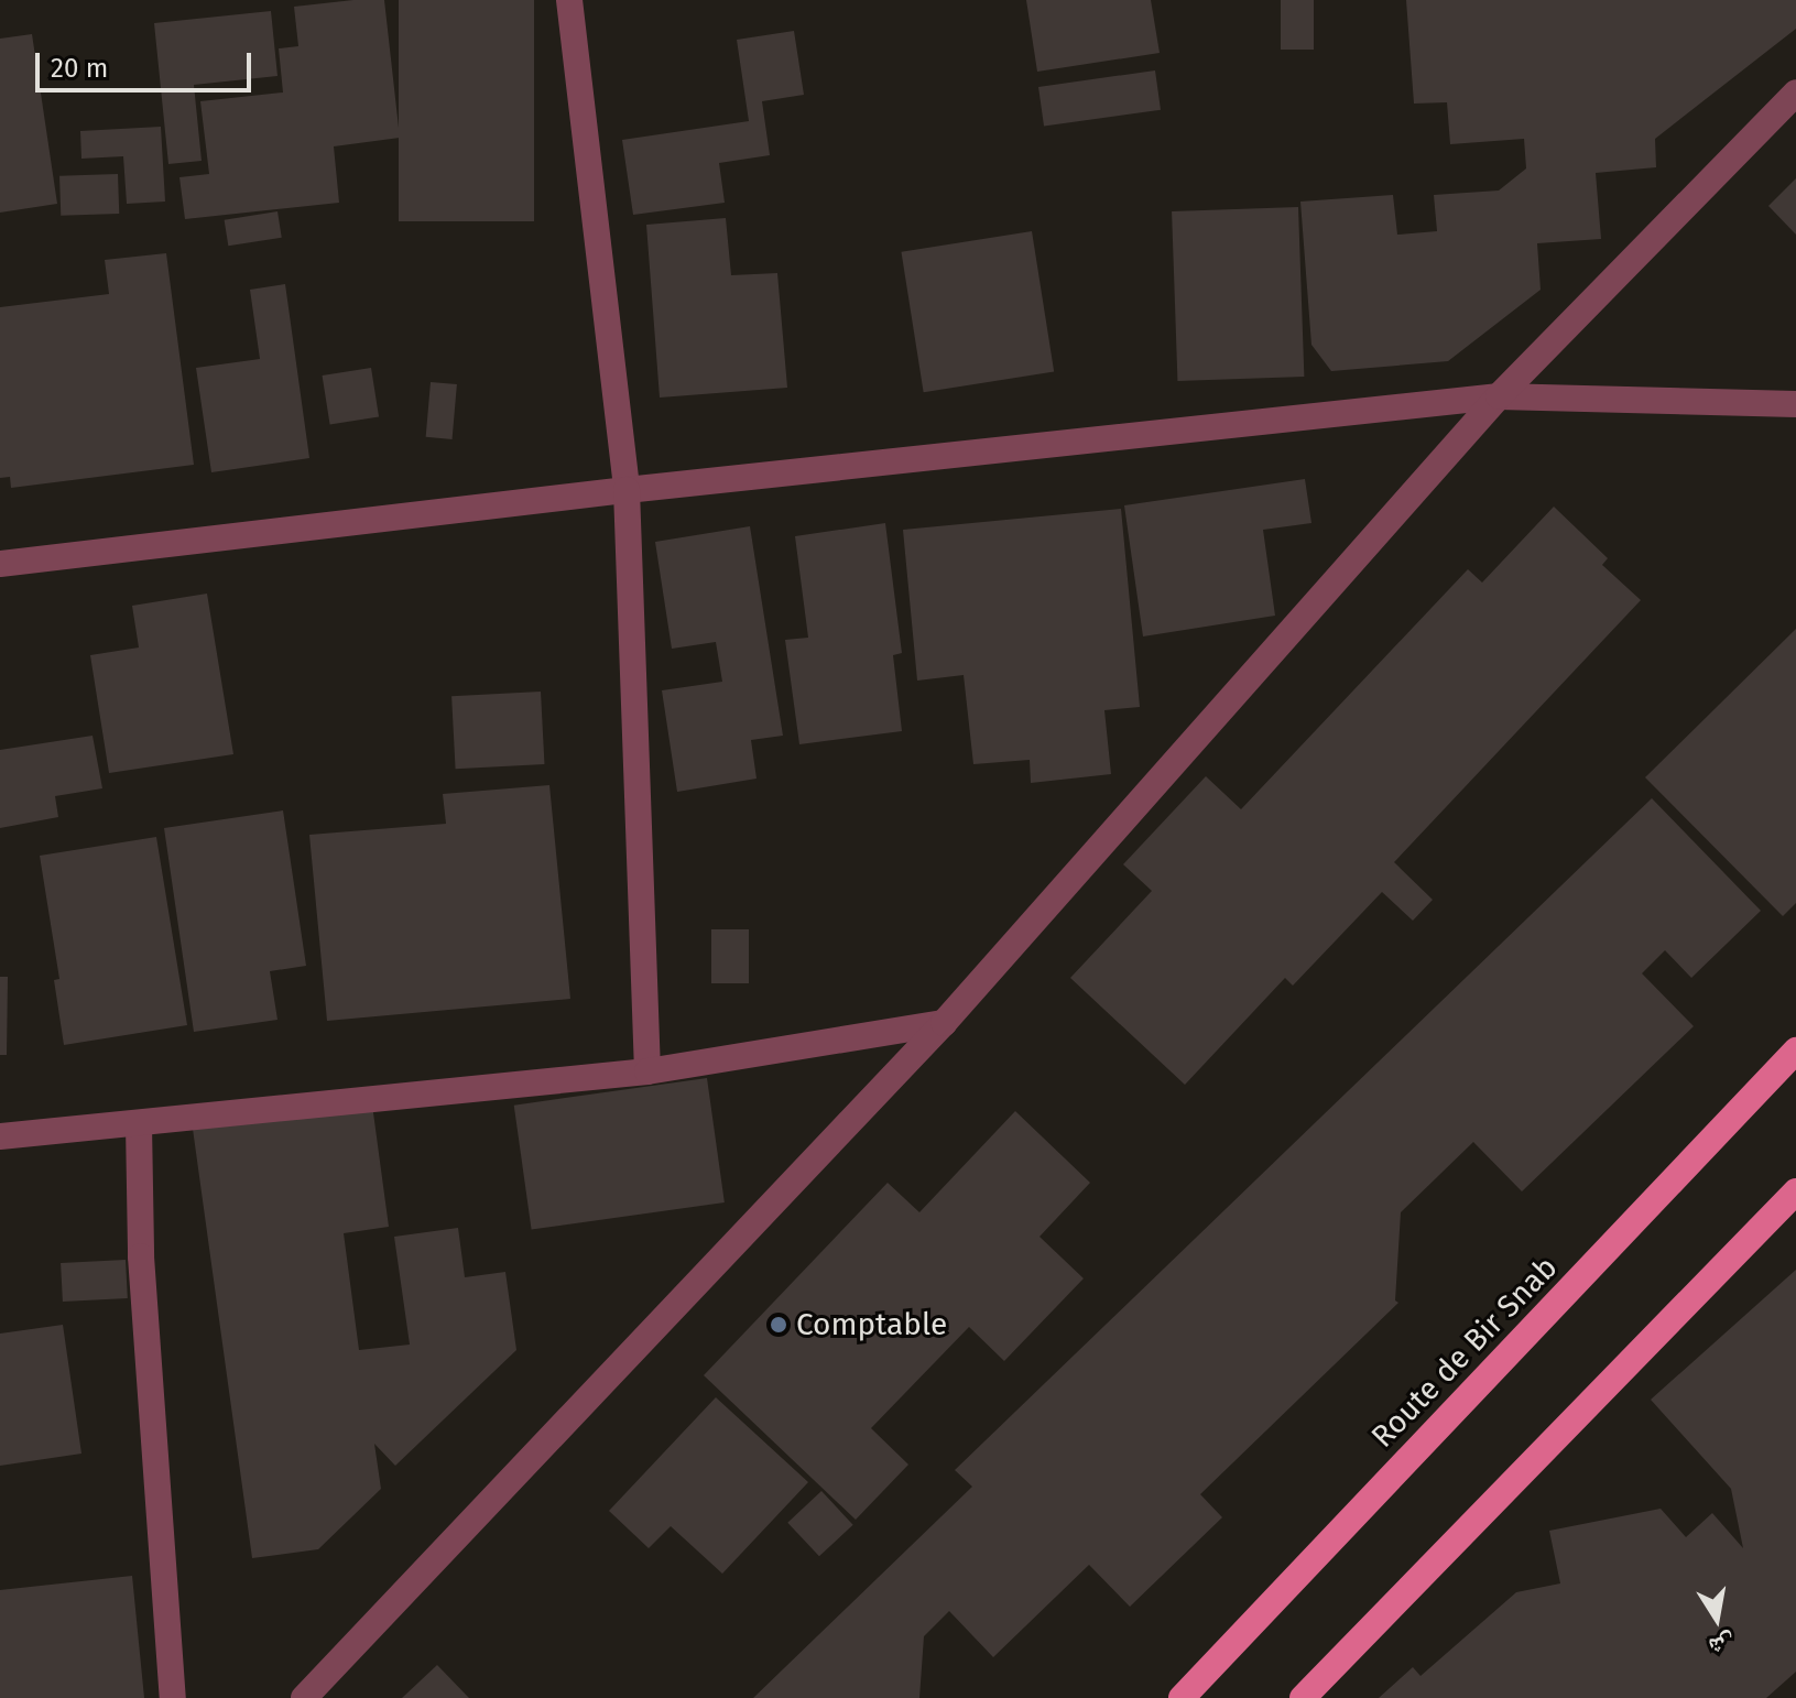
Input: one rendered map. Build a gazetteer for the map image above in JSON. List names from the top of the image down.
{
  "streets": {
    "main road": ["Route de Bir Snab"]
  },
  "places": ["Comptable"],
  "scale_bar": "20 m",
  "north": "bottom"
}
